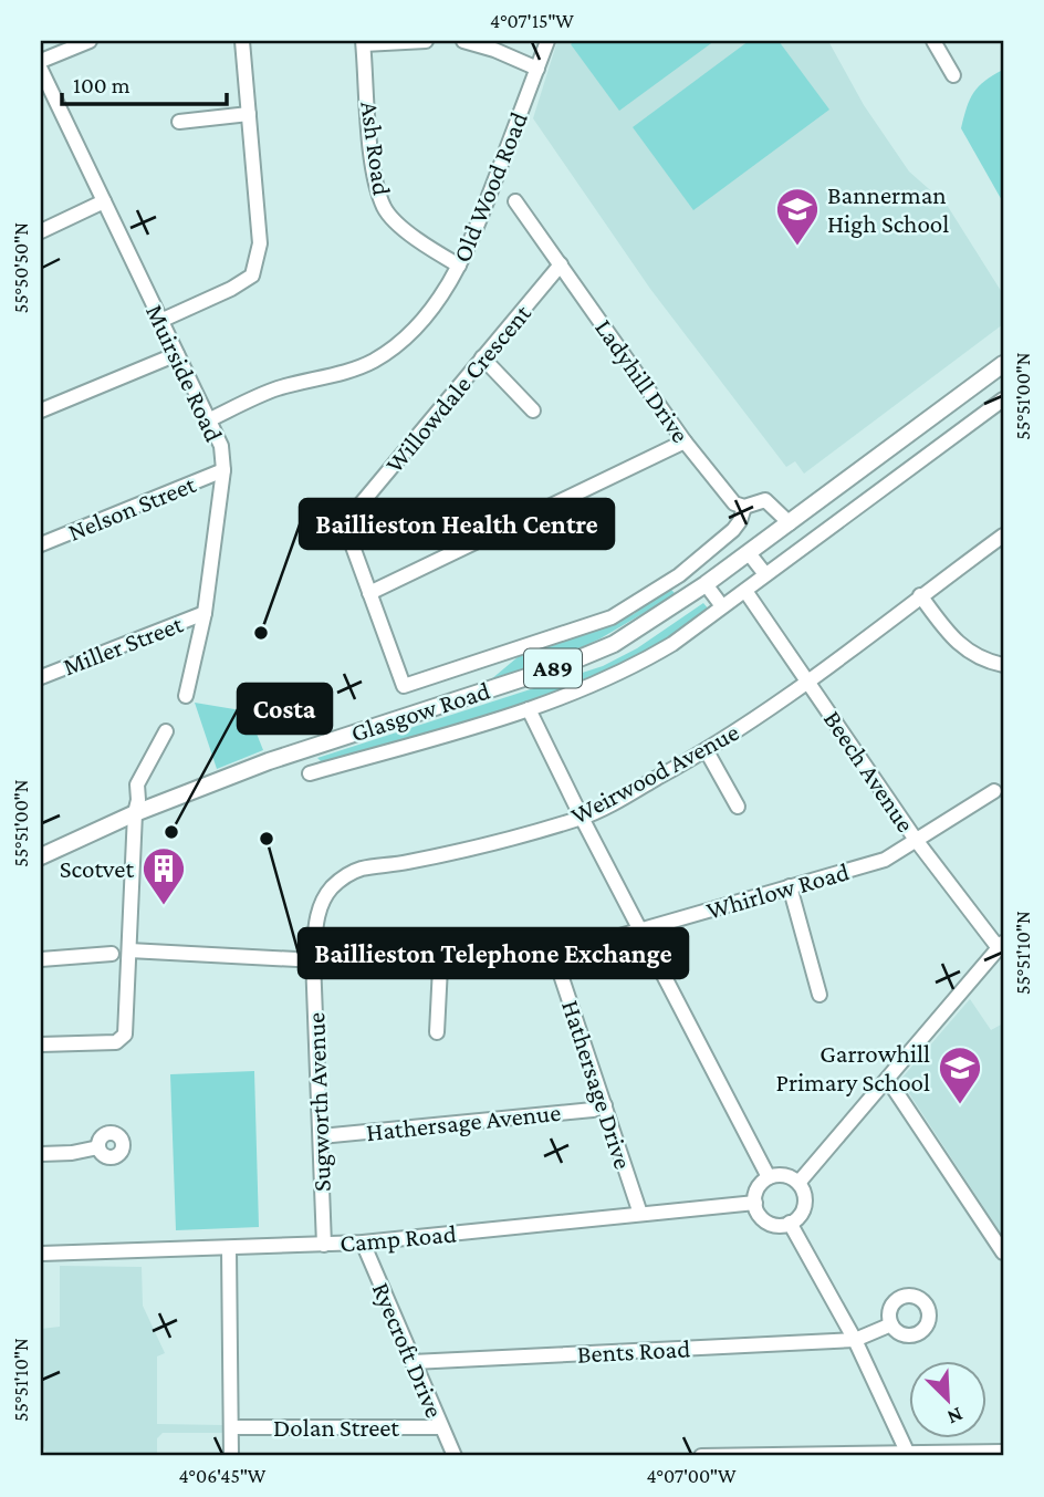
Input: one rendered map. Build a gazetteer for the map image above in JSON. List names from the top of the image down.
{
  "streets": {
    "main road": ["A89", "Glasgow Road"],
    "street": [
      "Ash Road",
      "Old Wood Road",
      "Muirside Road",
      "Ladyhill Drive",
      "Willowdale Crescent",
      "Nelson Street",
      "Miller Street",
      "Beech Avenue",
      "Weirwood Avenue",
      "Whirlow Road",
      "Hathersage Drive",
      "Sugworth Avenue",
      "Hathersage Avenue",
      "Camp Road",
      "Ryecroft Drive",
      "Bents Road",
      "Dolan Street"
    ]
  },
  "crossings": [
    ["Ash Road", "Old Wood Road"],
    ["Old Wood Road", "Muirside Road"],
    ["Muirside Road", "Nelson Street"],
    ["Muirside Road", "Miller Street"],
    ["Ladyhill Drive", "Willowdale Crescent"],
    ["Glasgow Road", "Beech Avenue"],
    ["Beech Avenue", "Weirwood Avenue"],
    ["Beech Avenue", "Whirlow Road"],
    ["Weirwood Avenue", "Whirlow Road"],
    ["Weirwood Avenue", "Sugworth Avenue"],
    ["Whirlow Road", "Hathersage Drive"],
    ["Whirlow Road", "Sugworth Avenue"],
    ["Hathersage Drive", "Hathersage Avenue"],
    ["Hathersage Drive", "Camp Road"],
    ["Sugworth Avenue", "Hathersage Avenue"],
    ["Sugworth Avenue", "Camp Road"],
    ["Camp Road", "Ryecroft Drive"],
    ["Ryecroft Drive", "Bents Road"],
    ["Ryecroft Drive", "Dolan Street"]
  ],
  "places": {
    "school or university": ["Bannerman High School", "Garrowhill Primary School"],
    "other": ["Baillieston Health Centre", "Costa", "Baillieston Telephone Exchange"],
    "building": ["Scotvet"]
  },
  "scale_bar": "100 m",
  "north": "bottom right",
  "coordinates": [
    "4°07'15\"W",
    "55°50'50\"N",
    "55°51'00\"N",
    "55°51'10\"N",
    "4°06'45\"W",
    "4°07'00\"W"
  ]
}
